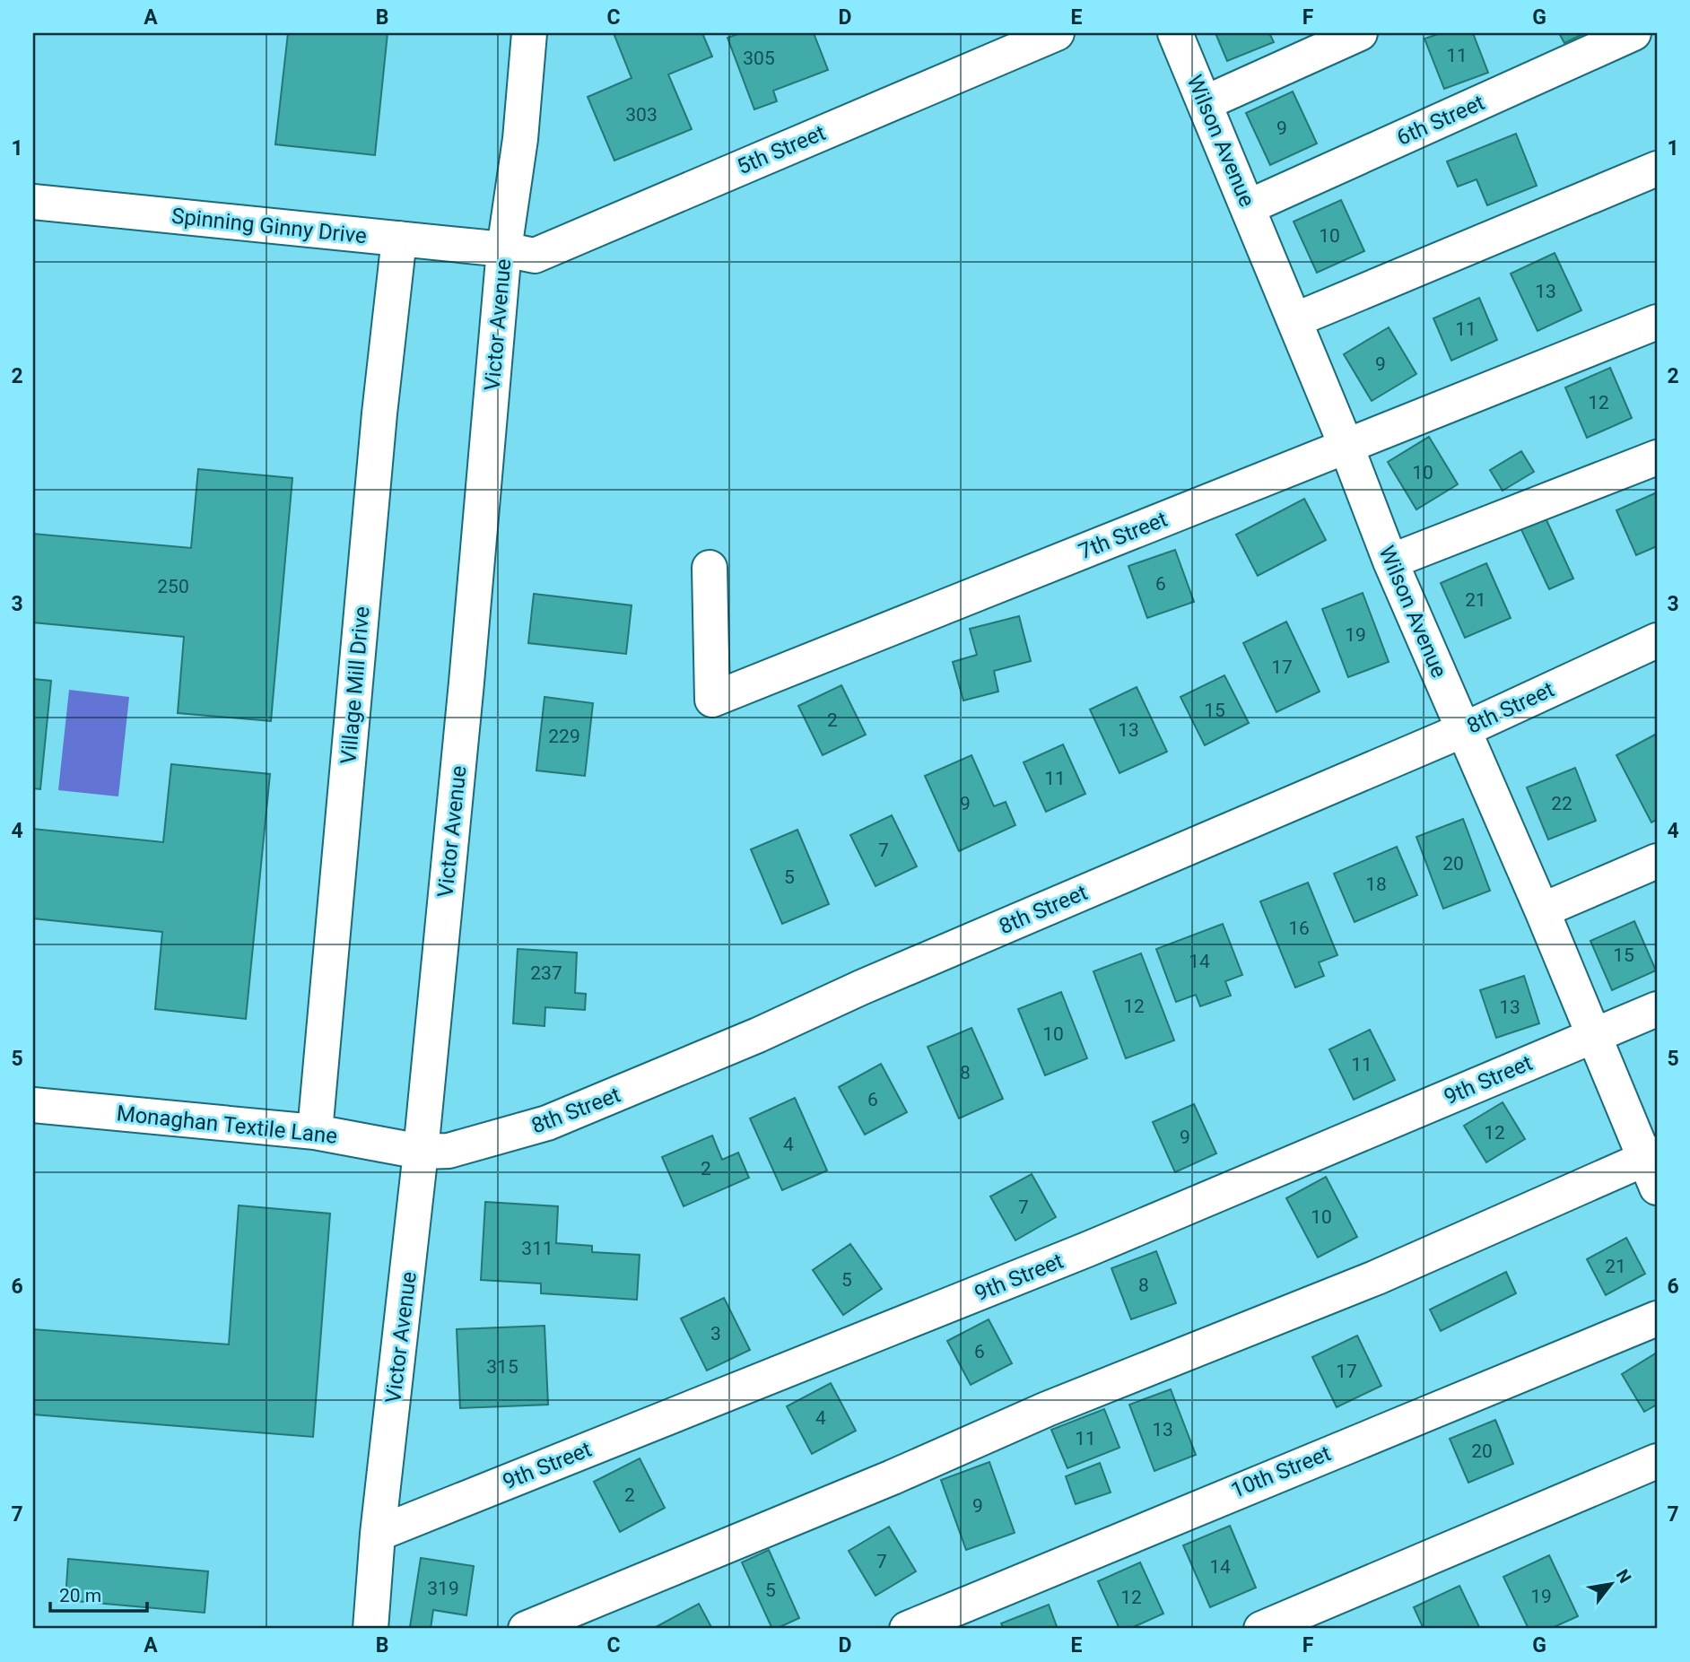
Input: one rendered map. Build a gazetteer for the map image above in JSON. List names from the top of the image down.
{
  "streets": {
    "street": [
      "6th Street",
      "Wilson Avenue",
      "5th Street",
      "Spinning Ginny Drive",
      "Victor Avenue",
      "7th Street",
      "Village Mill Drive",
      "8th Street",
      "9th Street",
      "Monaghan Textile Lane",
      "10th Street"
    ]
  },
  "crossings": [
    ["6th Street", "Wilson Avenue"],
    ["Wilson Avenue", "7th Street"],
    ["Wilson Avenue", "8th Street"],
    ["Wilson Avenue", "9th Street"],
    ["5th Street", "Spinning Ginny Drive"],
    ["5th Street", "Victor Avenue"],
    ["Spinning Ginny Drive", "Victor Avenue"],
    ["Spinning Ginny Drive", "Village Mill Drive"],
    ["Victor Avenue", "8th Street"],
    ["Victor Avenue", "9th Street"],
    ["Victor Avenue", "Monaghan Textile Lane"],
    ["Village Mill Drive", "Monaghan Textile Lane"],
    ["8th Street", "Monaghan Textile Lane"]
  ],
  "house_numbers": [
    "11",
    "305",
    "303",
    "9",
    "10",
    "13",
    "11",
    "9",
    "12",
    "10",
    "6",
    "250",
    "21",
    "19",
    "17",
    "15",
    "2",
    "13",
    "229",
    "11",
    "9",
    "22",
    "7",
    "20",
    "5",
    "18",
    "16",
    "15",
    "14",
    "237",
    "12",
    "13",
    "10",
    "11",
    "8",
    "6",
    "12",
    "9",
    "4",
    "2",
    "7",
    "10",
    "311",
    "21",
    "5",
    "8",
    "3",
    "6",
    "315",
    "17",
    "4",
    "13",
    "11",
    "20",
    "2",
    "9",
    "7",
    "14",
    "319",
    "5",
    "19",
    "12"
  ],
  "scale_bar": "20 m",
  "north": "top right",
  "grid": {
    "columns": [
      "A",
      "B",
      "C",
      "D",
      "E",
      "F",
      "G"
    ],
    "rows": [
      "1",
      "2",
      "3",
      "4",
      "5",
      "6",
      "7"
    ]
  }
}
